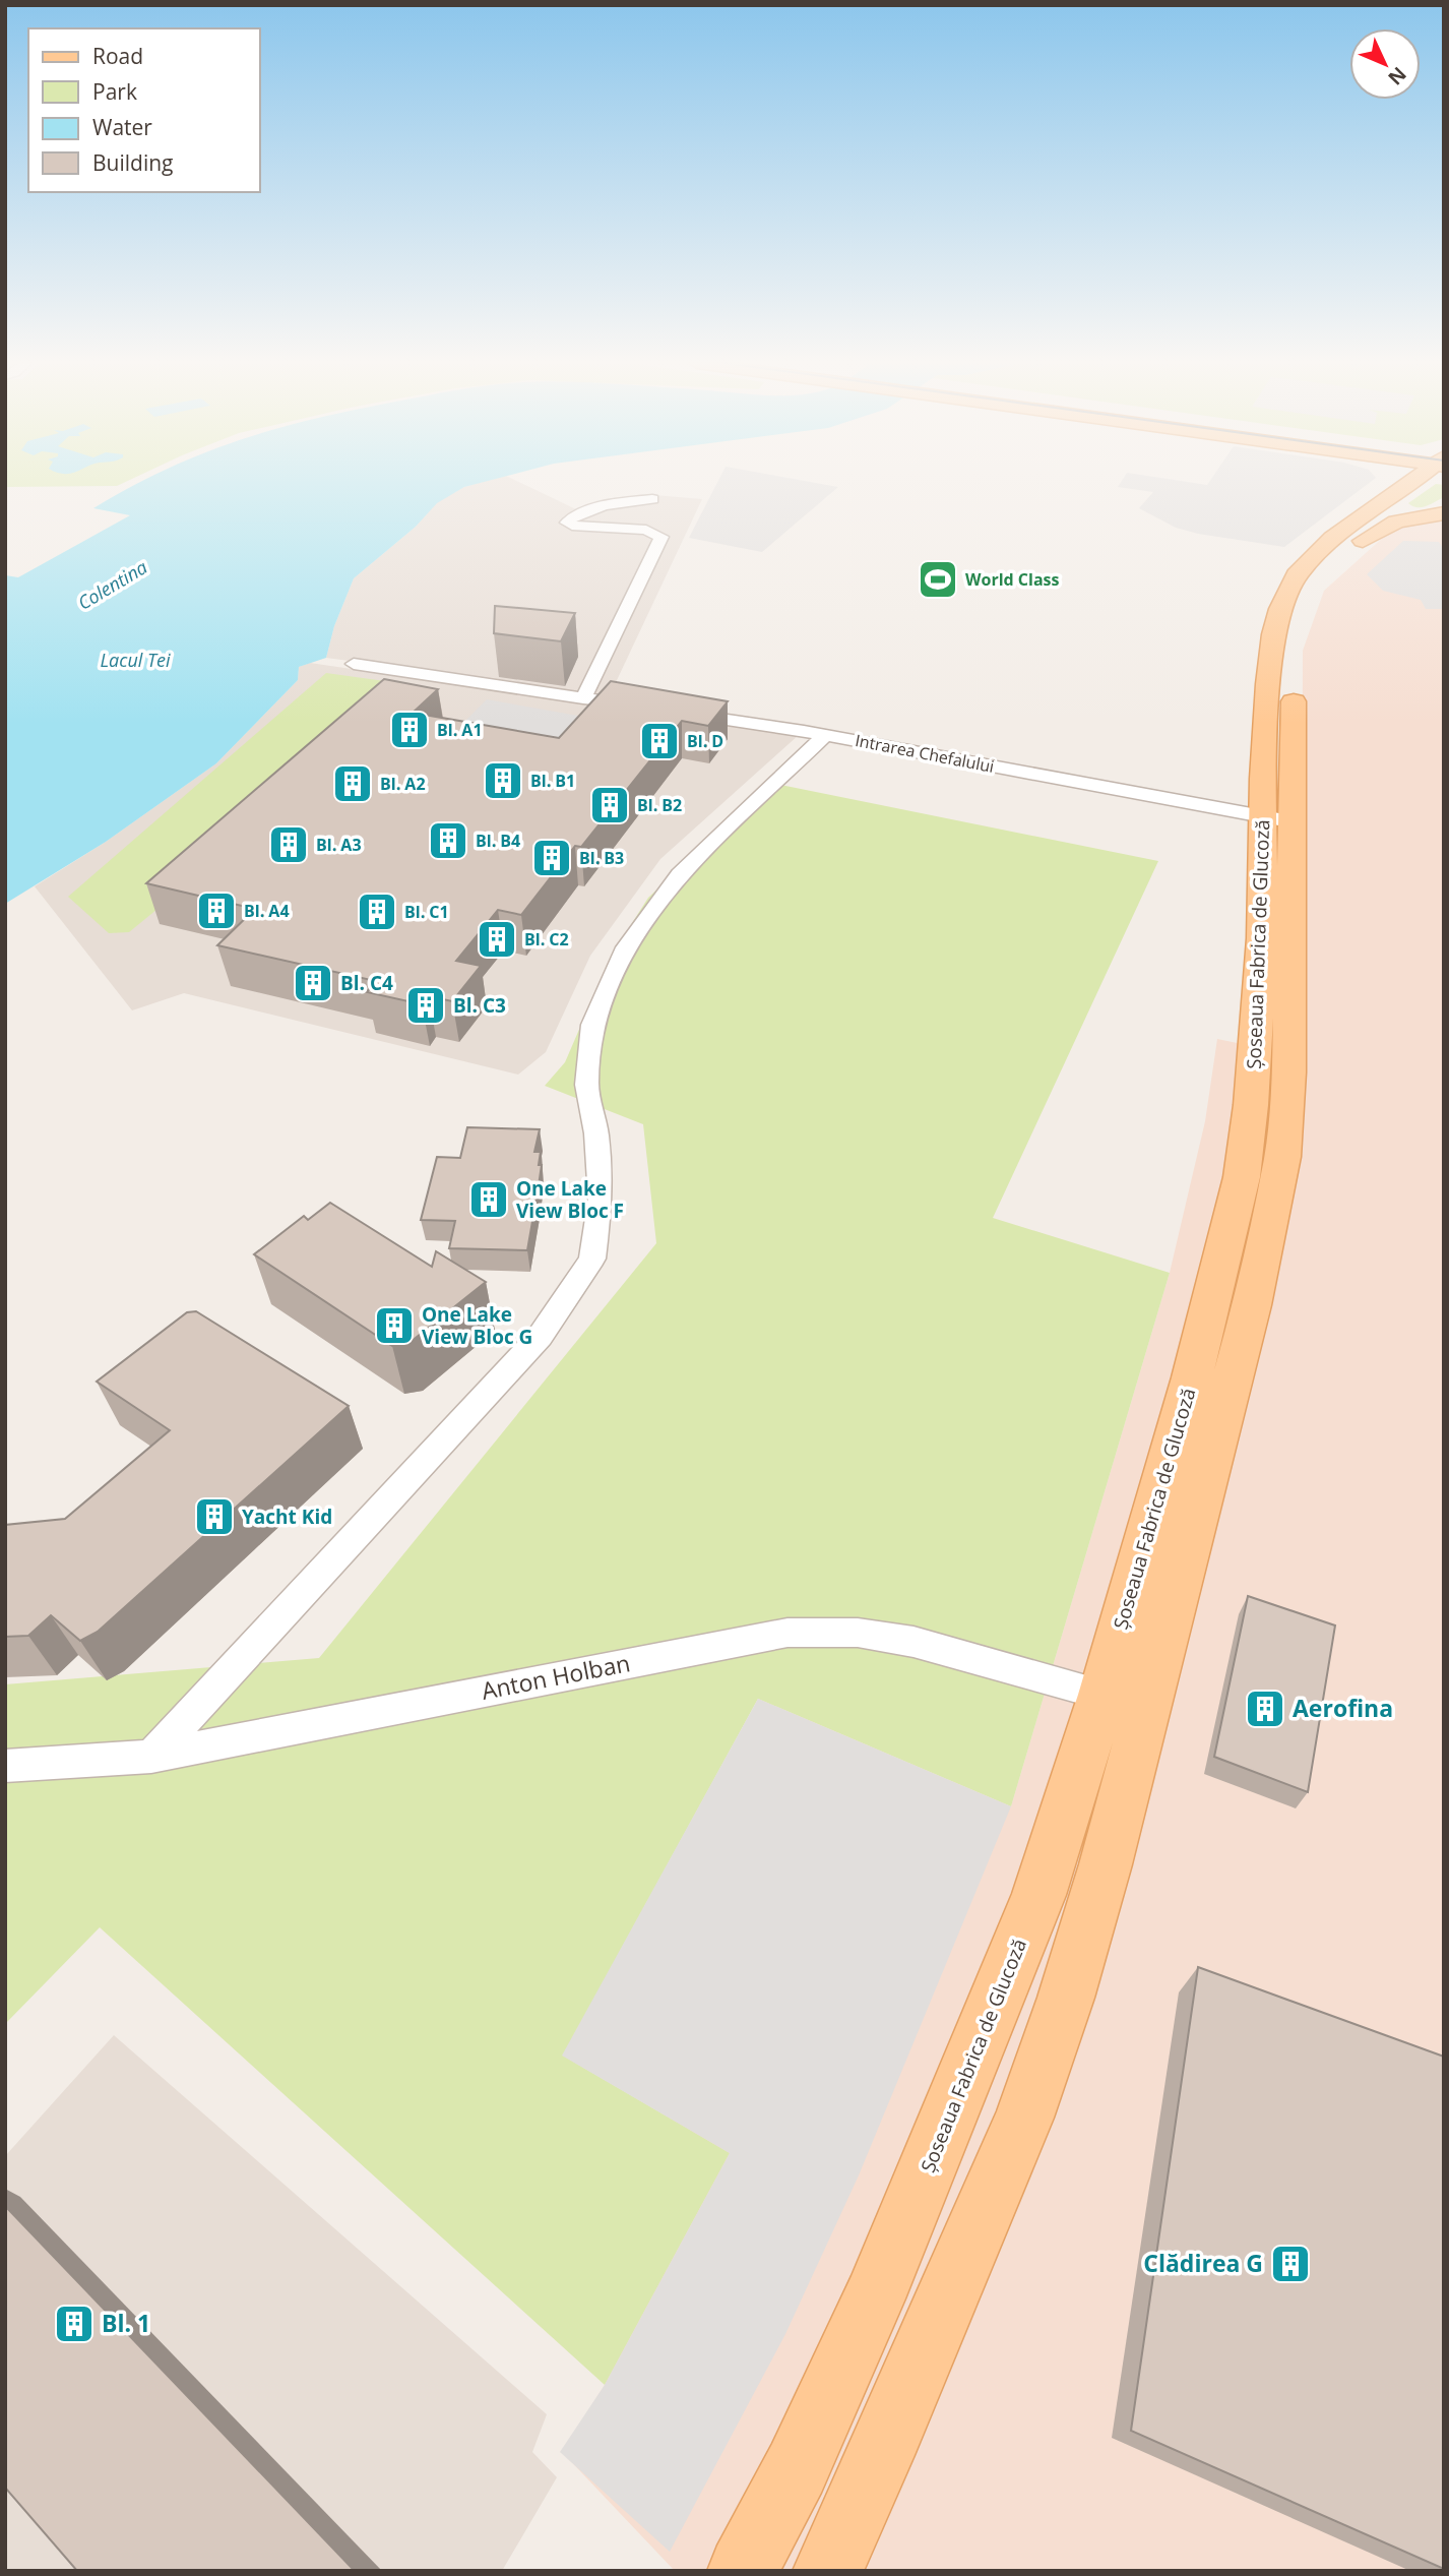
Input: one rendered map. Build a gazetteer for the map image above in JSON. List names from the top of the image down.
{
  "streets": {
    "main road": ["Șoseaua Fabrica de Glucoză"],
    "street": ["Intrarea Chefalului", "Anton Holban"]
  },
  "crossings": [
    ["Intrarea Chefalului", "Șoseaua Fabrica de Glucoză"],
    ["Șoseaua Fabrica de Glucoză", "Anton Holban"]
  ],
  "water": ["Colentina", "Lacul Tei"],
  "places": {
    "sports": ["World Class"],
    "building": [
      "Bl. A1",
      "Bl. D",
      "Bl. B1",
      "Bl. A2",
      "Bl. B2",
      "Bl. B4",
      "Bl. A3",
      "Bl. B3",
      "Bl. A4",
      "Bl. C1",
      "Bl. C2",
      "Bl. C4",
      "Bl. C3",
      "One Lake View Bloc F",
      "One Lake View Bloc G",
      "Yacht Kid",
      "Aerofina",
      "Clădirea G",
      "Bl. 1"
    ]
  },
  "legend": [
    "Road",
    "Park",
    "Water",
    "Building"
  ],
  "north": "bottom right"
}
